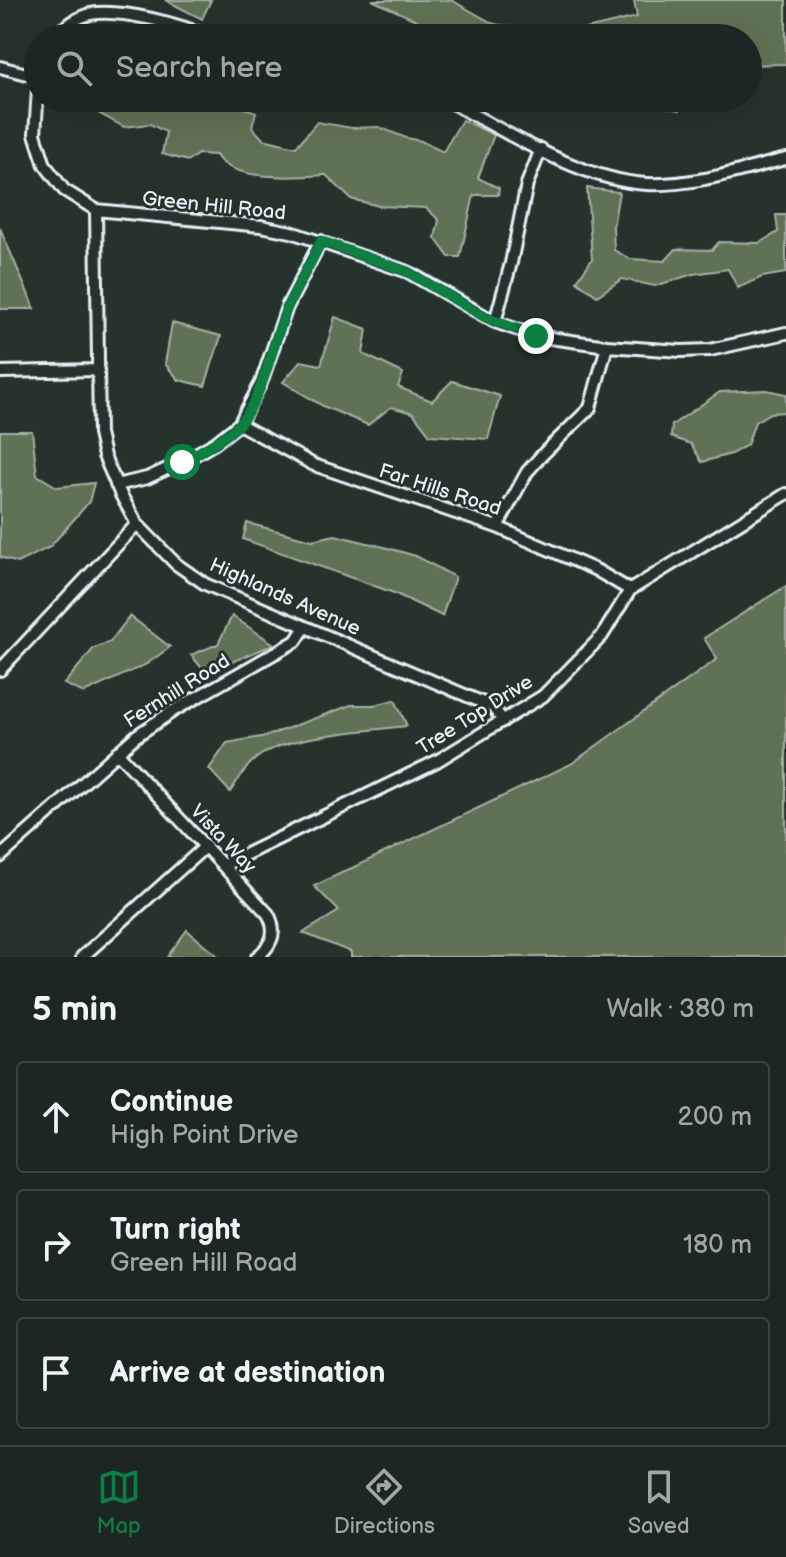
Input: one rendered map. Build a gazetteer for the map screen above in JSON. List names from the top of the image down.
{
  "streets": {
    "street": [
      "Green Hill Road",
      "Far Hills Road",
      "Highlands Avenue",
      "Fernhill Road",
      "Tree Top Drive",
      "Vista Way"
    ]
  },
  "crossings": [
    ["Green Hill Road", "Highlands Avenue"],
    ["Far Hills Road", "Tree Top Drive"],
    ["Highlands Avenue", "Fernhill Road"],
    ["Highlands Avenue", "Tree Top Drive"],
    ["Fernhill Road", "Vista Way"],
    ["Tree Top Drive", "Vista Way"]
  ],
  "page": {
    "search": "Search here",
    "heading": ["5 min", "Walk · 380 m"],
    "list": [
      ["Continue", "High Point Drive", "200 m"],
      ["Turn right", "Green Hill Road", "180 m"],
      "Arrive at destination"
    ],
    "nav": ["Map", "Directions", "Saved"]
  }
}
